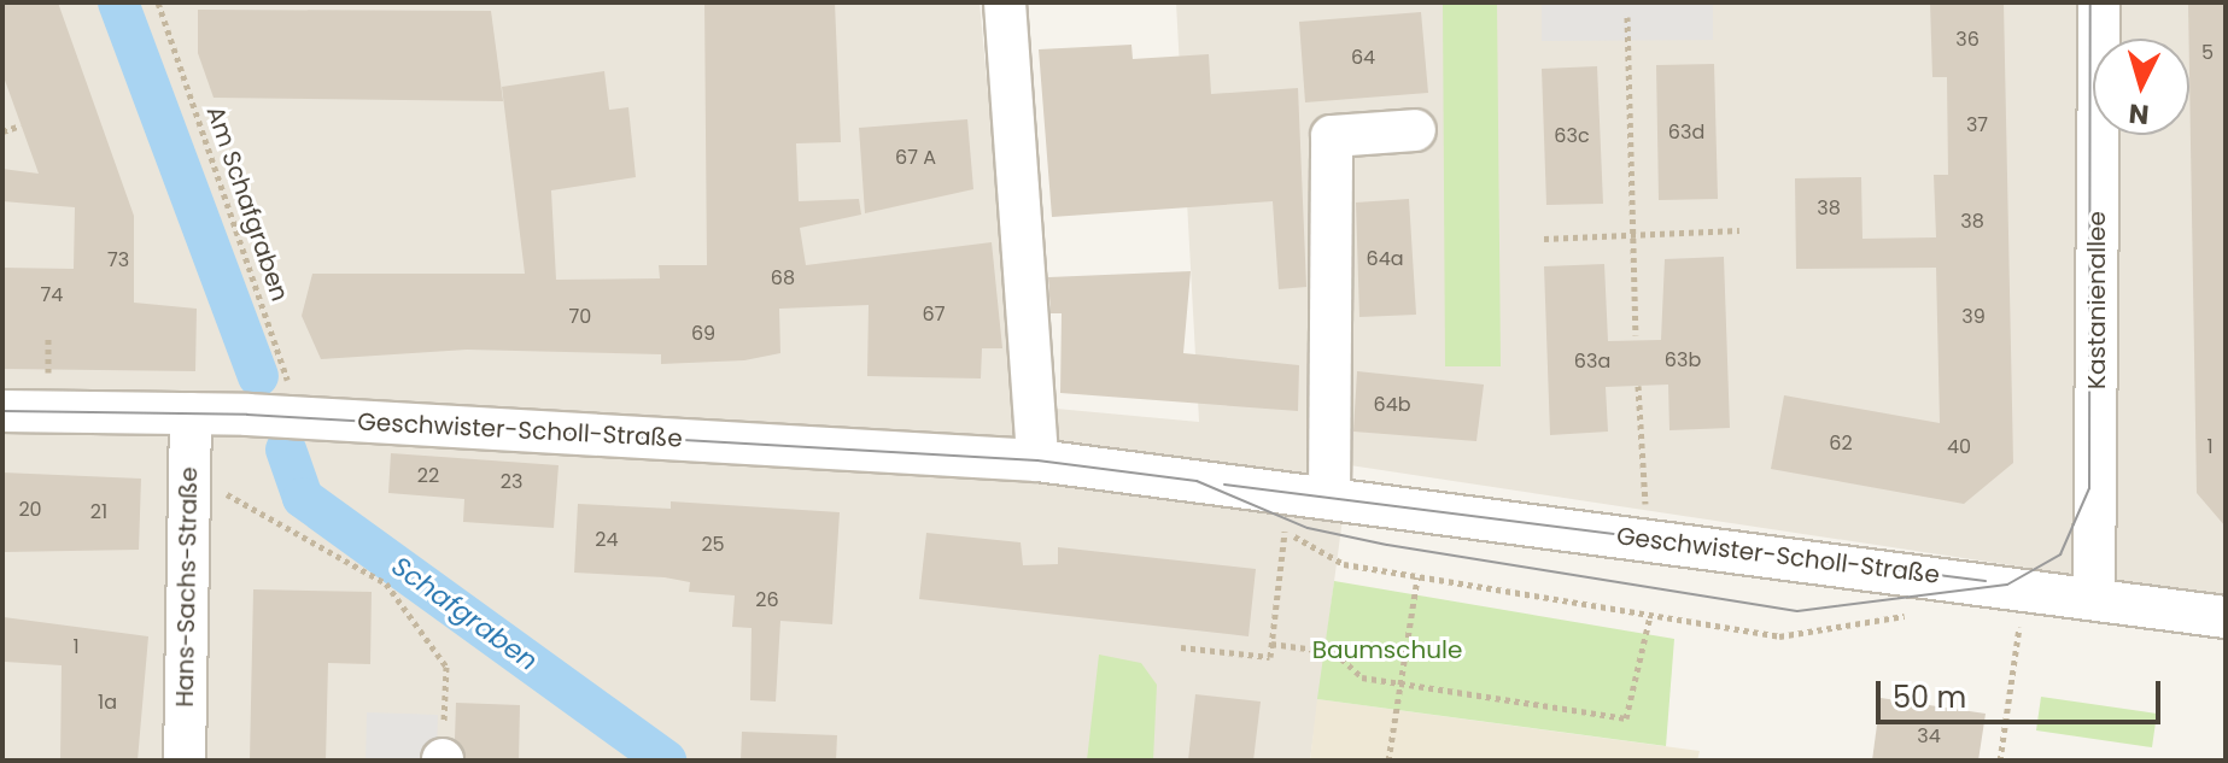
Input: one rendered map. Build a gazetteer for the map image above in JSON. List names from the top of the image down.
{
  "streets": {
    "street": ["Kastanienallee", "Geschwister-Scholl-Straße", "Hans-Sachs-Straße"],
    "path": ["Am Schafgraben"]
  },
  "crossings": [
    ["Am Schafgraben", "Geschwister-Scholl-Straße"],
    ["Kastanienallee", "Geschwister-Scholl-Straße"],
    ["Geschwister-Scholl-Straße", "Hans-Sachs-Straße"]
  ],
  "water": ["Schafgraben"],
  "parks": ["Baumschule"],
  "house_numbers": [
    "36",
    "5",
    "64",
    "37",
    "63d",
    "63c",
    "67 A",
    "38",
    "38",
    "64a",
    "73",
    "68",
    "74",
    "67",
    "70",
    "39",
    "69",
    "63b",
    "63a",
    "64b",
    "62",
    "40",
    "1",
    "22",
    "23",
    "20",
    "21",
    "24",
    "25",
    "26",
    "1",
    "1a",
    "34"
  ],
  "scale_bar": "50 m",
  "north": "bottom"
}
